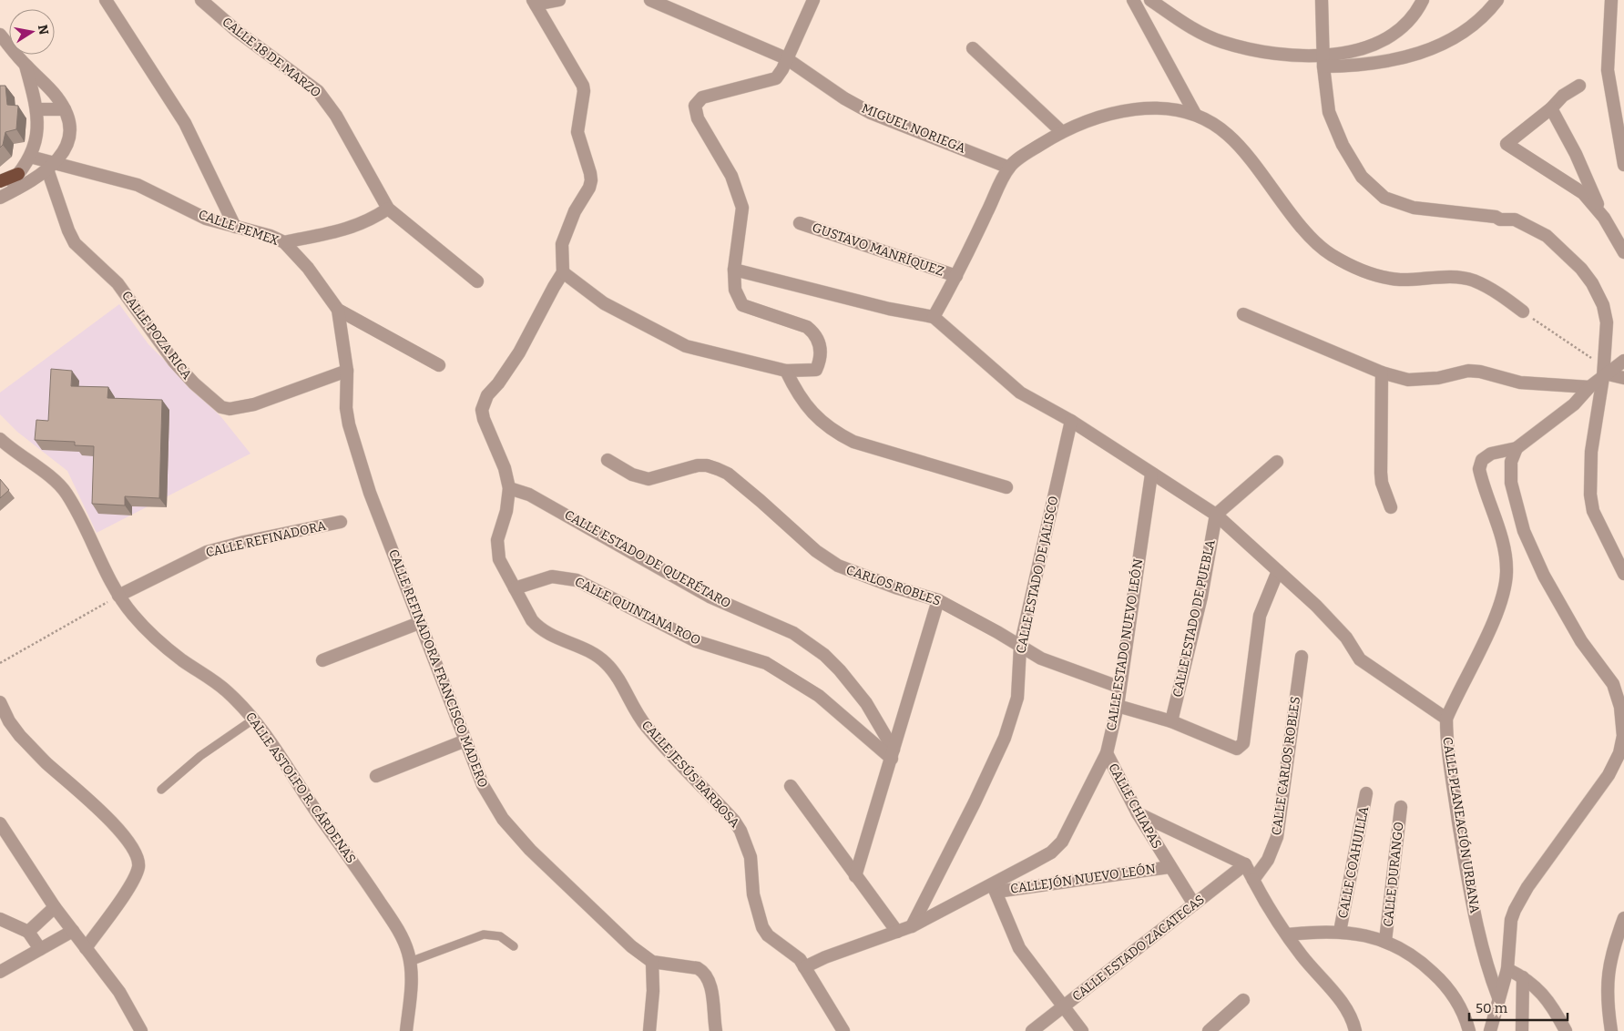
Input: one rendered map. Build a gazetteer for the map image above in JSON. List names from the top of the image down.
{
  "streets": {
    "street": [
      "CALLE 18 DE MARZO",
      "MIGUEL NORIEGA",
      "CALLE PEMEX",
      "GUSTAVO MANRÍQUEZ",
      "CALLE POZA RICA",
      "CALLE REFINADORA",
      "CALLE ESTADO DE QUERÉTARO",
      "CALLE ESTADO DE JALISCO",
      "CARLOS ROBLES",
      "CALLE QUINTANA ROO",
      "CALLE ESTADO DE PUEBLA",
      "CALLE ESTADO NUEVO LEÓN",
      "CALLE REFINADORA FRANCISCO MADERO",
      "CALLE CARLOS ROBLES",
      "CALLE JESÚS BARBOSA",
      "CALLE ASTOLFO R. CÁRDENAS",
      "CALLE CHIAPAS",
      "CALLE PLANEACIÓN URBANA",
      "CALLE COAHUILLA",
      "CALLE DURANGO",
      "CALLEJÓN NUEVO LEÓN",
      "CALLE ESTADO ZACATECAS"
    ]
  },
  "crossings": [
    ["CALLE PEMEX", "CALLE POZA RICA"],
    ["CALLE PEMEX", "CALLE REFINADORA FRANCISCO MADERO"],
    ["CALLE POZA RICA", "CALLE REFINADORA FRANCISCO MADERO"],
    ["CALLE REFINADORA", "CALLE ASTOLFO R. CÁRDENAS"],
    ["CALLE ESTADO DE QUERÉTARO", "CALLE QUINTANA ROO"],
    ["CALLE ESTADO DE QUERÉTARO", "CALLE JESÚS BARBOSA"],
    ["CALLE ESTADO DE JALISCO", "CARLOS ROBLES"],
    ["CALLE ESTADO DE JALISCO", "CALLE ESTADO NUEVO LEÓN"],
    ["CARLOS ROBLES", "CALLE ESTADO NUEVO LEÓN"],
    ["CALLE QUINTANA ROO", "CALLE JESÚS BARBOSA"],
    ["CALLE ESTADO NUEVO LEÓN", "CALLE JESÚS BARBOSA"],
    ["CALLE ESTADO NUEVO LEÓN", "CALLE CHIAPAS"],
    ["CALLE ESTADO NUEVO LEÓN", "CALLEJÓN NUEVO LEÓN"],
    ["CALLE CHIAPAS", "CALLEJÓN NUEVO LEÓN"],
    ["CALLE CHIAPAS", "CALLE ESTADO ZACATECAS"]
  ],
  "scale_bar": "50 m",
  "north": "right"
}
